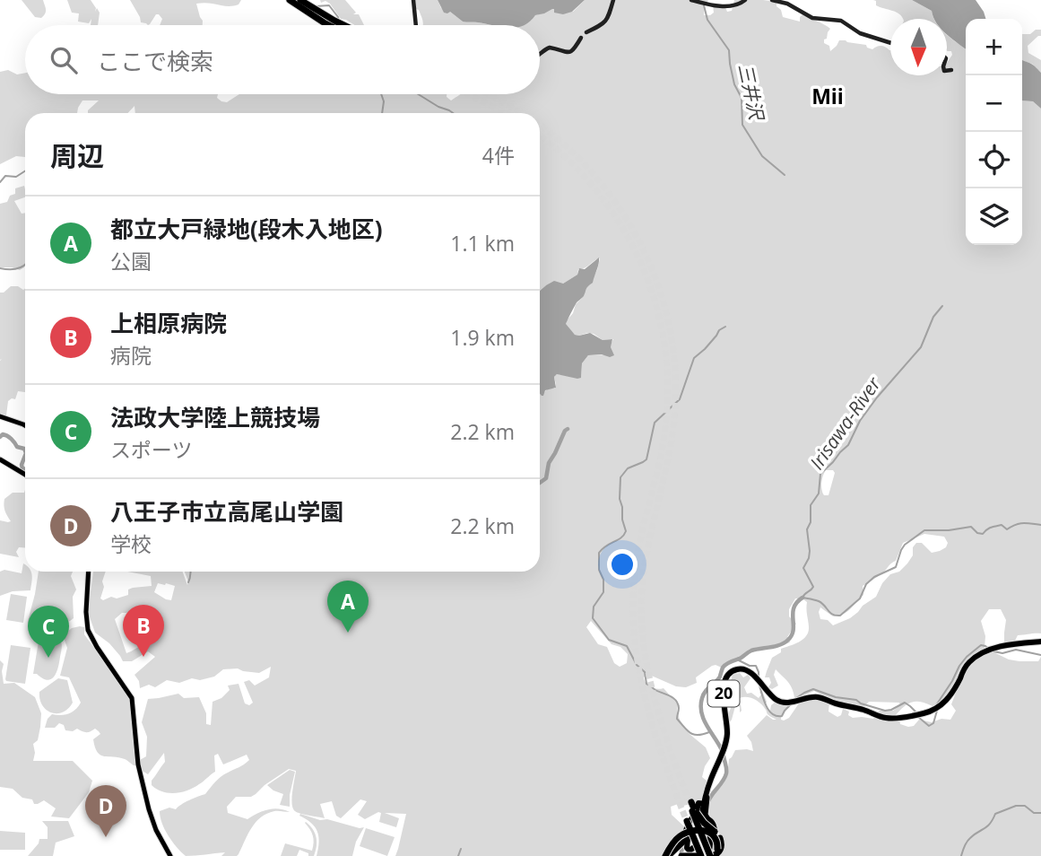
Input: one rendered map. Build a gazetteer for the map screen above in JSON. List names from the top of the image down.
{
  "streets": {
    "highway": ["20"]
  },
  "districts": ["Mii"],
  "water": ["三井沢", "Irisawa-River"],
  "north": "bottom",
  "page": {
    "map_buttons": ["+", "−"],
    "search": "ここで検索",
    "heading": ["周辺", "4件"],
    "list": [
      {
        "mark": "A",
        "name": "都立大戸緑地(段木入地区)",
        "note": "公園",
        "value": "1.1 km"
      },
      {
        "mark": "B",
        "name": "上相原病院",
        "note": "病院",
        "value": "1.9 km"
      },
      {
        "mark": "C",
        "name": "法政大学陸上競技場",
        "note": "スポーツ",
        "value": "2.2 km"
      },
      {
        "mark": "D",
        "name": "八王子市立高尾山学園",
        "note": "学校",
        "value": "2.2 km"
      }
    ],
    "pins": [
      "A",
      "B",
      "C",
      "D"
    ]
  }
}
